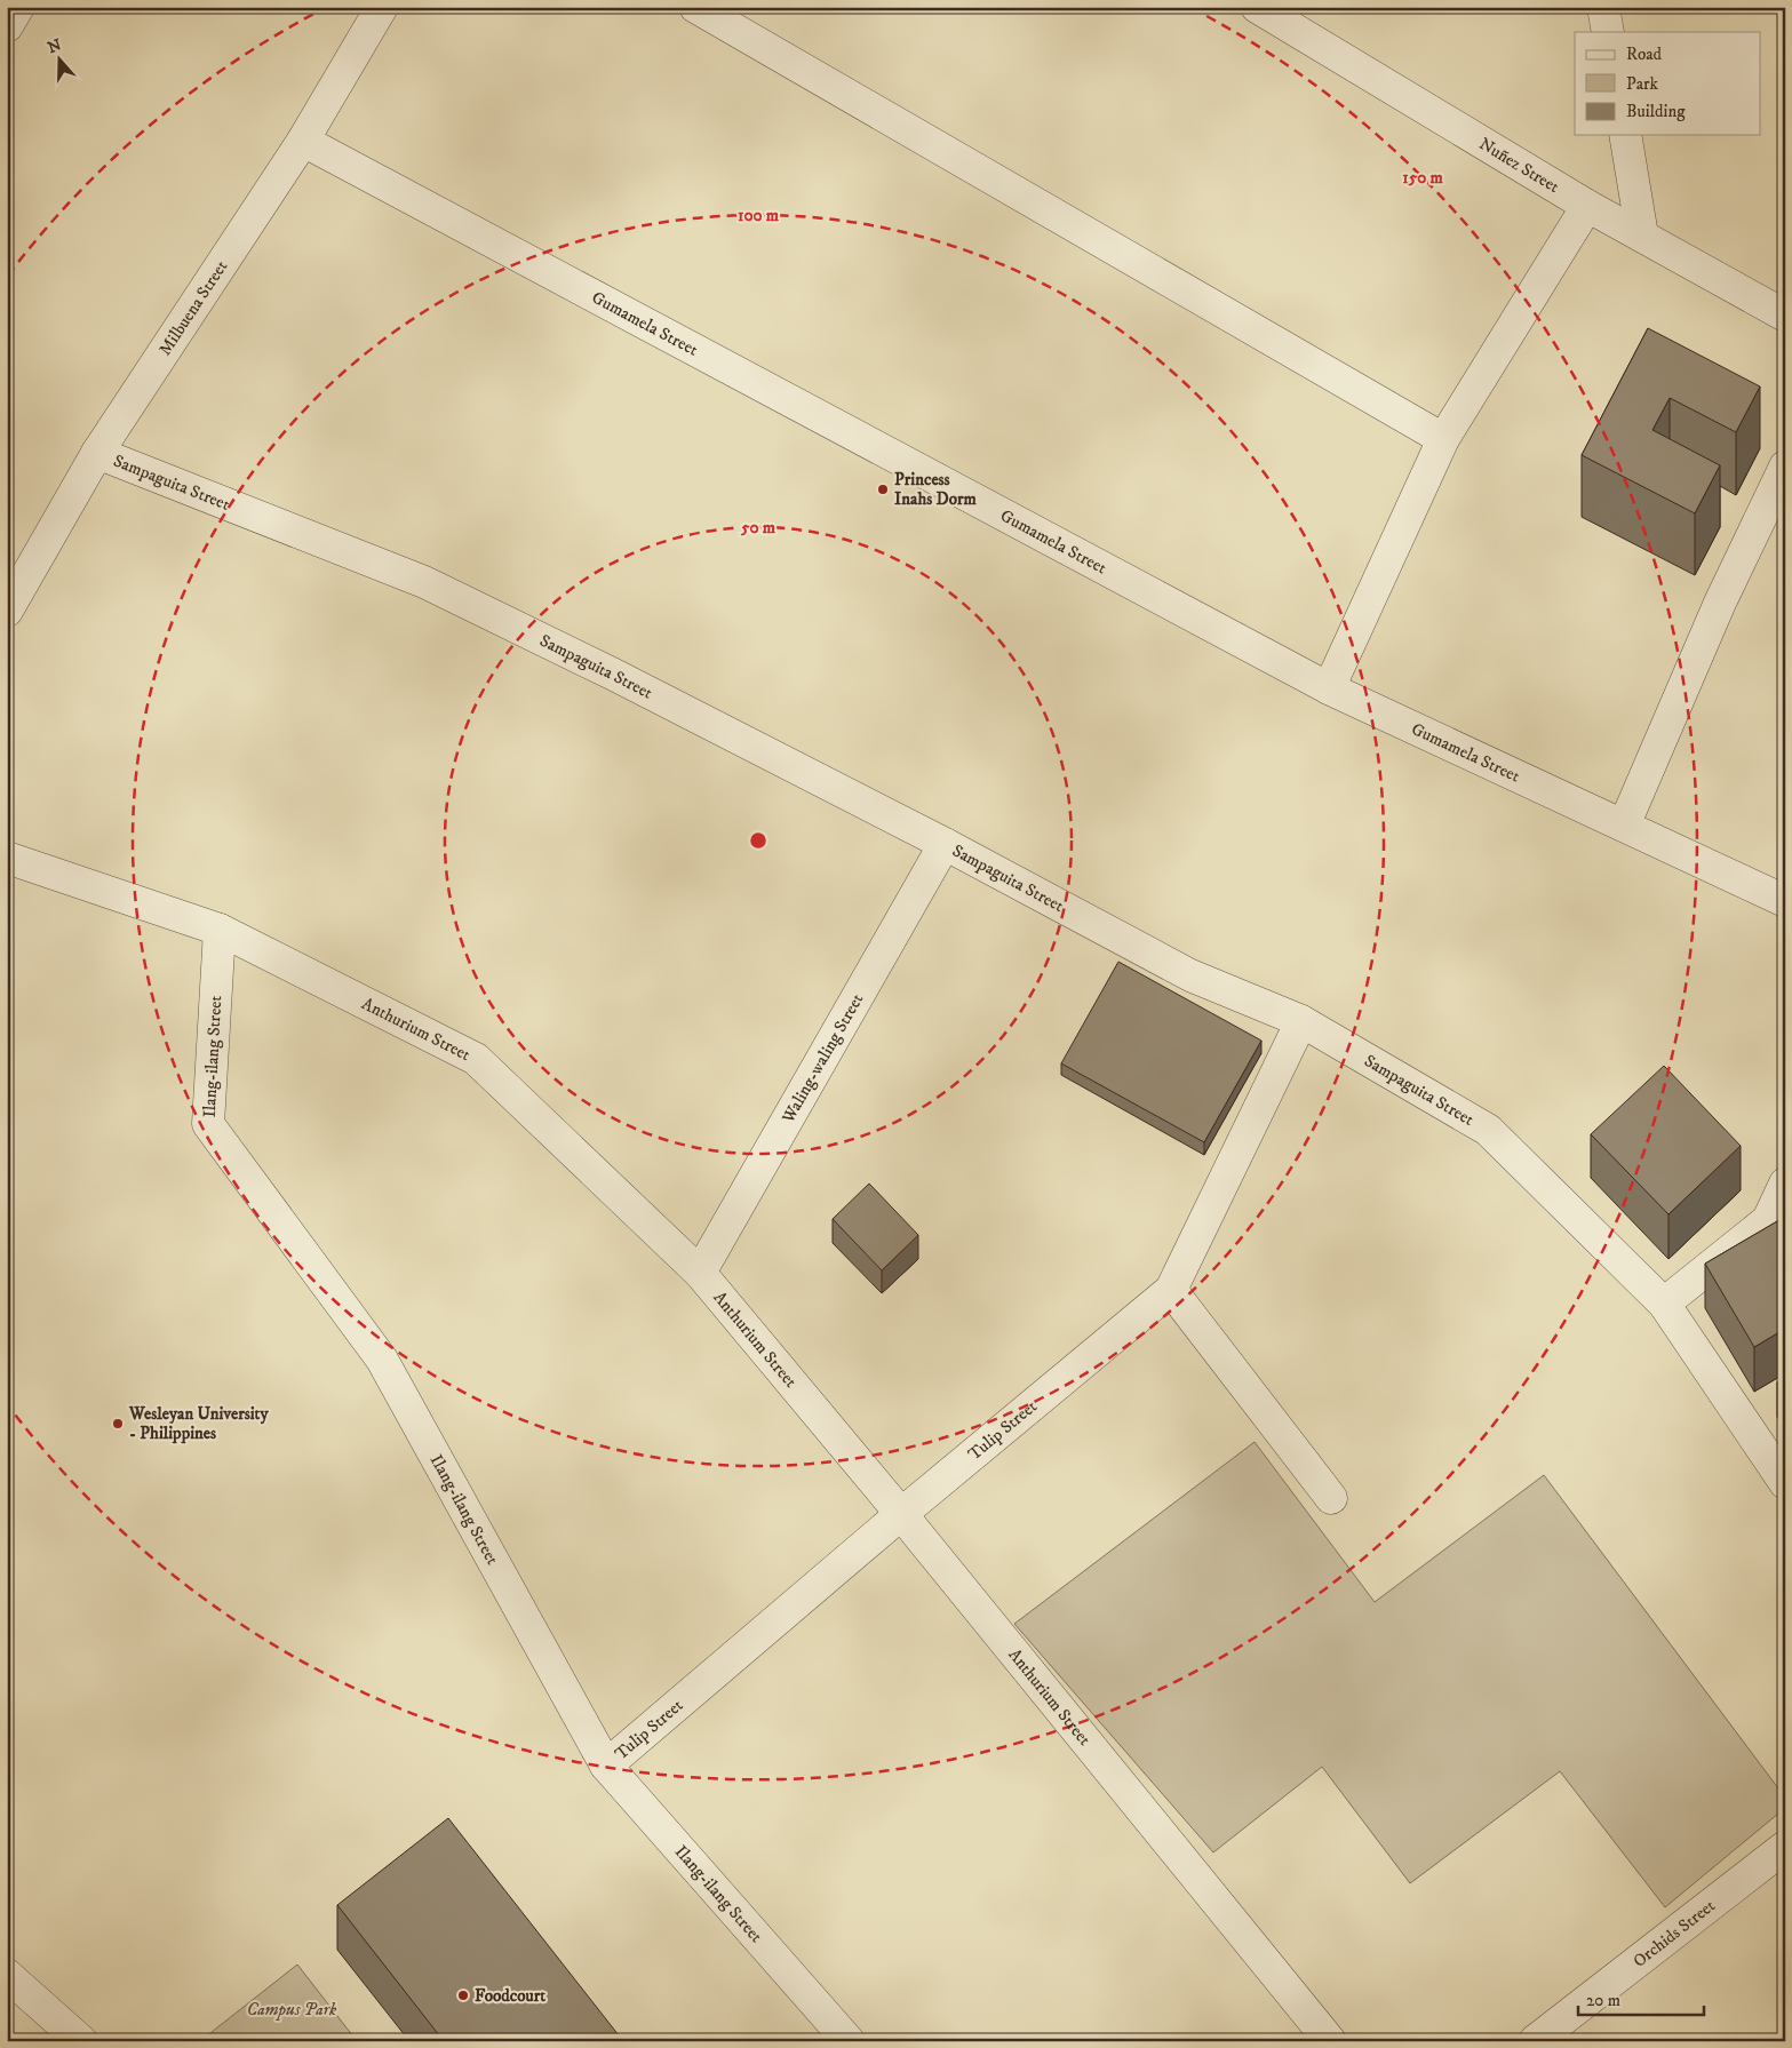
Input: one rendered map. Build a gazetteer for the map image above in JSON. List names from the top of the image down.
{
  "streets": {
    "street": [
      "Nuñez Street",
      "Milbuena Street",
      "Gumamela Street",
      "Sampaguita Street",
      "Anthurium Street",
      "Ilang-ilang Street",
      "Waling-waling Street",
      "Tulip Street",
      "Orchids Street"
    ]
  },
  "crossings": [
    ["Milbuena Street", "Gumamela Street"],
    ["Milbuena Street", "Sampaguita Street"],
    ["Sampaguita Street", "Waling-waling Street"],
    ["Sampaguita Street", "Tulip Street"],
    ["Anthurium Street", "Ilang-ilang Street"],
    ["Anthurium Street", "Waling-waling Street"],
    ["Anthurium Street", "Tulip Street"],
    ["Ilang-ilang Street", "Tulip Street"]
  ],
  "parks": ["Campus Park"],
  "places": ["Princess Inahs Dorm", "Wesleyan University - Philippines", "Foodcourt"],
  "legend": ["Road", "Park", "Building"],
  "scale_bar": "20 m",
  "north": "top",
  "rings": ["150 m", "100 m", "50 m"]
}
